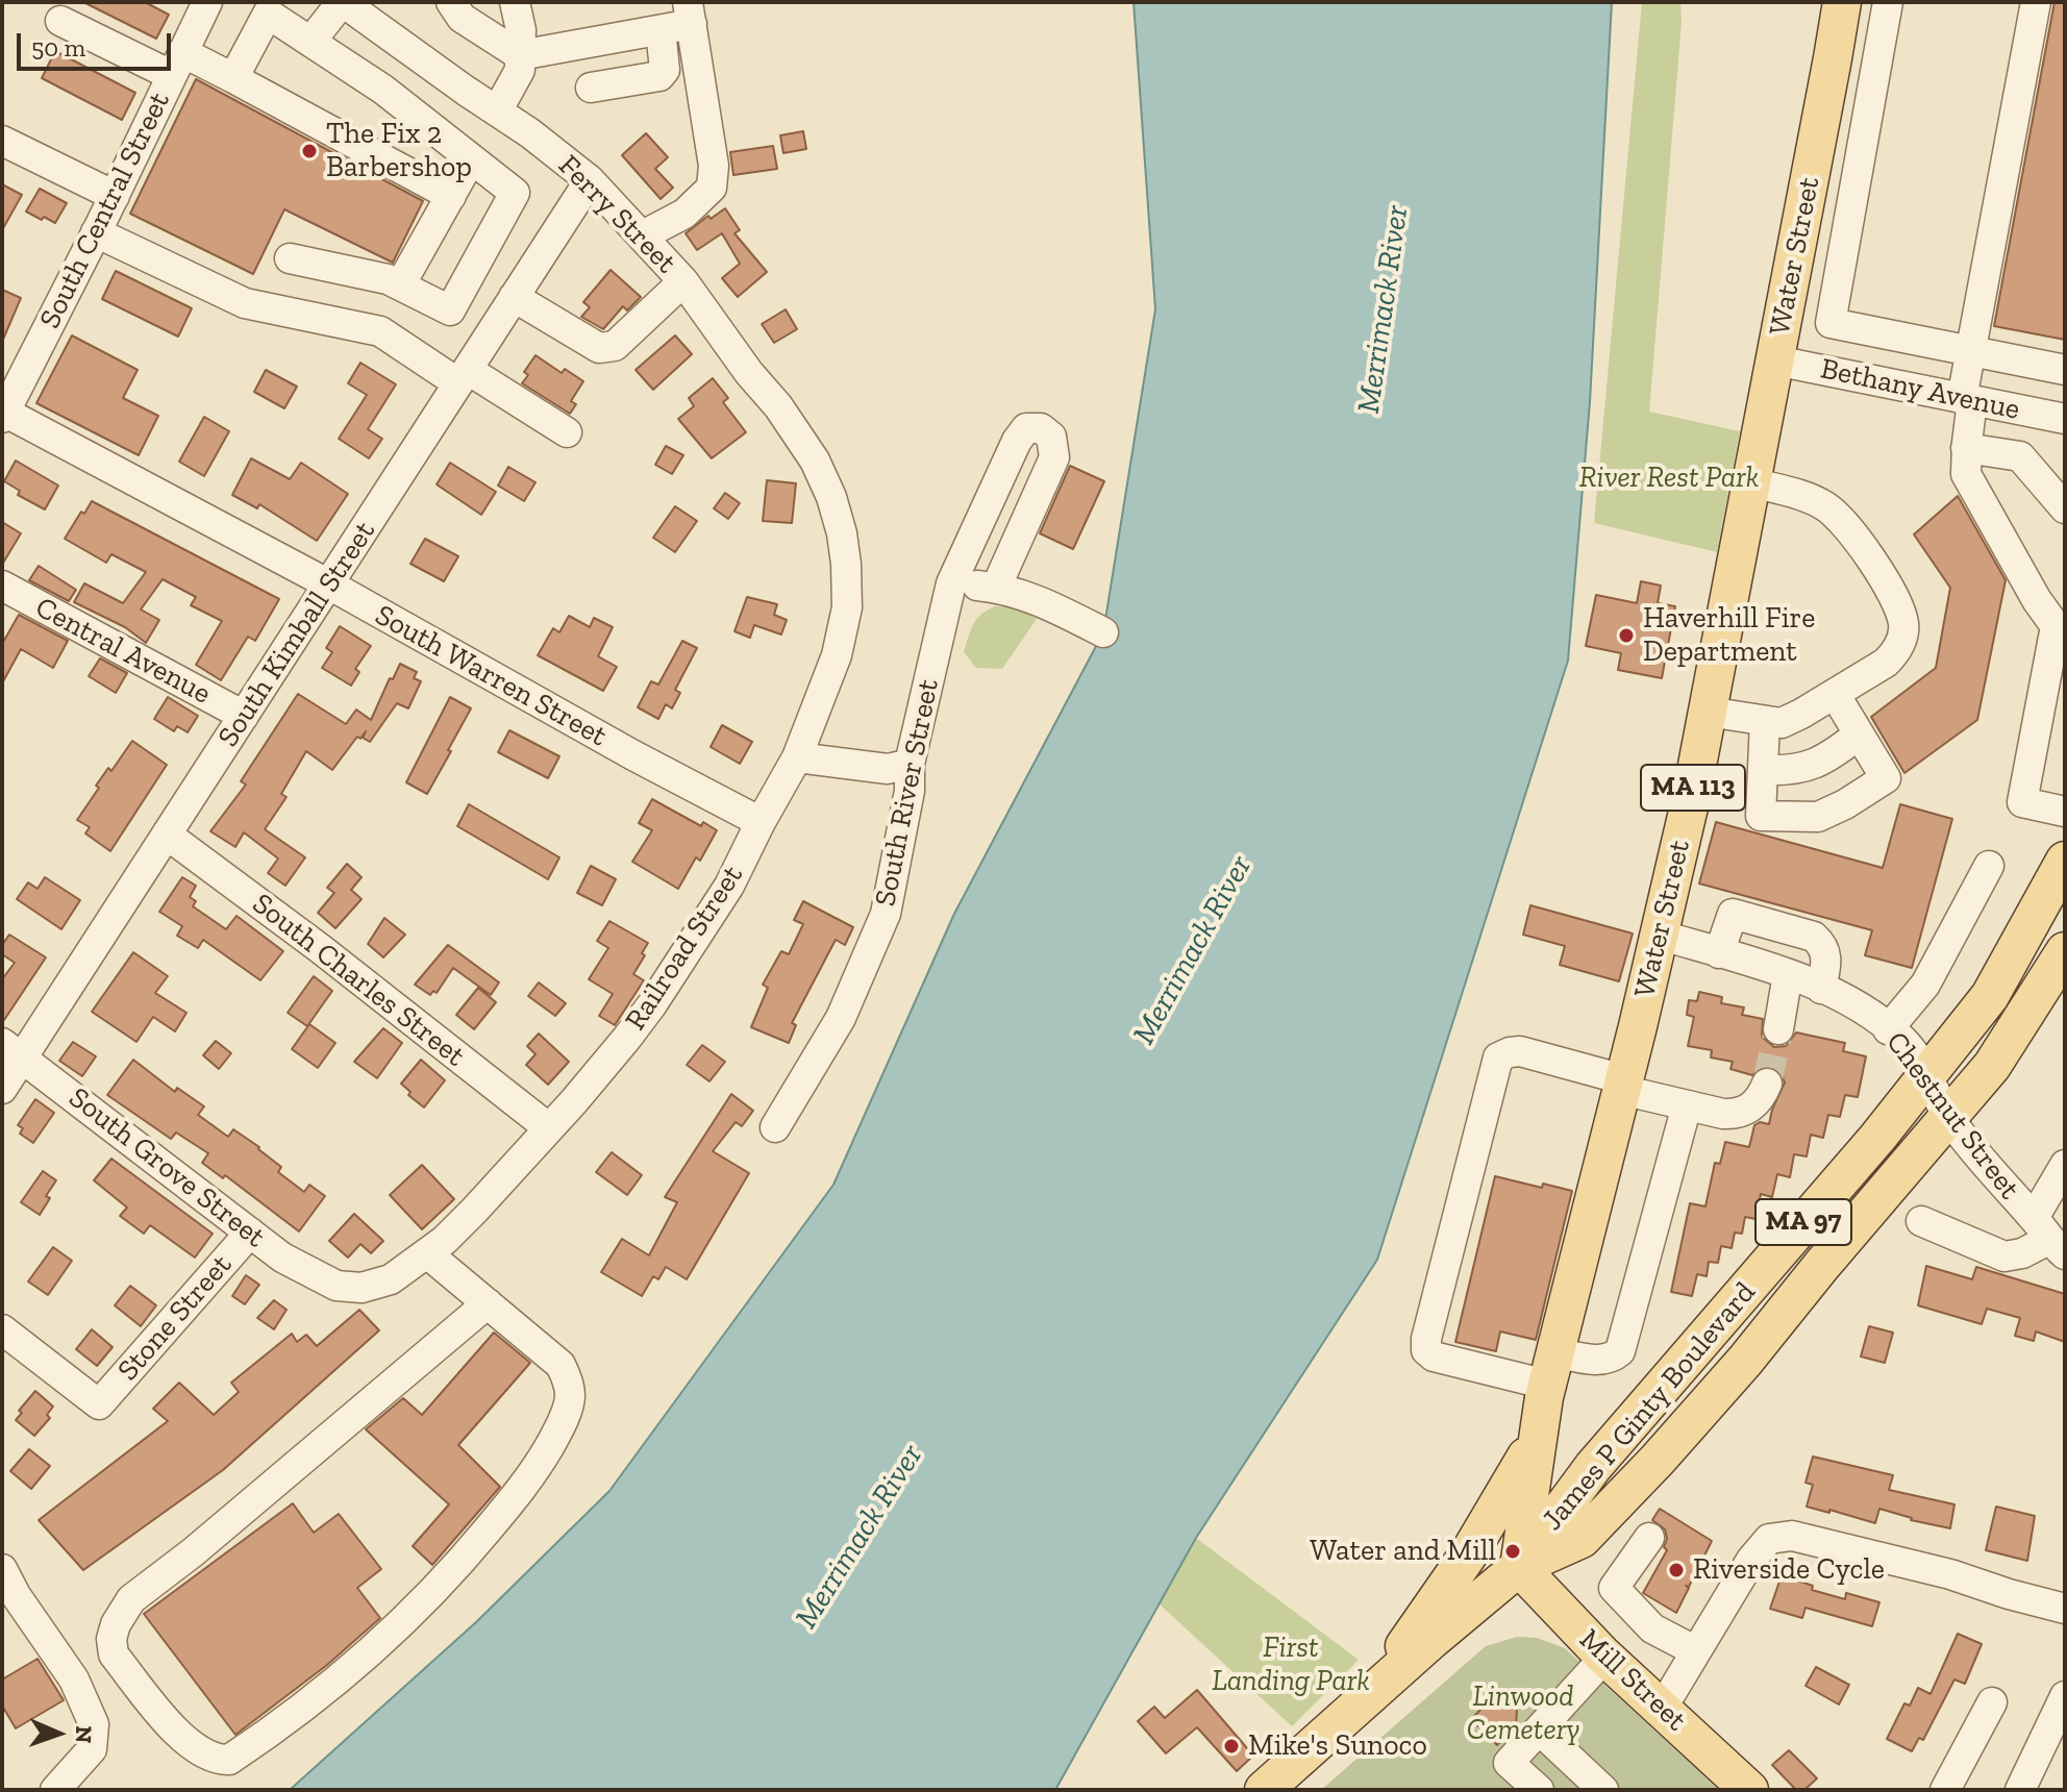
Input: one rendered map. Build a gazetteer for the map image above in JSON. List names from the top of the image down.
{
  "streets": {
    "main road": [
      "Water Street",
      "MA 113",
      "MA 97",
      "James P Ginty Boulevard",
      "Mill Street"
    ],
    "street": [
      "South Central Street",
      "Ferry Street",
      "Bethany Avenue",
      "South Kimball Street",
      "Central Avenue",
      "South Warren Street",
      "South River Street",
      "Railroad Street",
      "South Charles Street",
      "Chestnut Street",
      "South Grove Street",
      "Stone Street"
    ]
  },
  "crossings": [
    ["South Central Street", "South Warren Street"],
    ["Ferry Street", "South Kimball Street"],
    ["Ferry Street", "Railroad Street"],
    ["Water Street", "Bethany Avenue"],
    ["Water Street", "Chestnut Street"],
    ["Water Street", "James P Ginty Boulevard"],
    ["Water Street", "Mill Street"],
    ["South Kimball Street", "Central Avenue"],
    ["South Kimball Street", "South Warren Street"],
    ["South Kimball Street", "South Charles Street"],
    ["South Kimball Street", "South Grove Street"],
    ["South Warren Street", "Railroad Street"],
    ["Railroad Street", "South Charles Street"],
    ["Railroad Street", "South Grove Street"],
    ["Chestnut Street", "James P Ginty Boulevard"],
    ["South Grove Street", "Stone Street"],
    ["James P Ginty Boulevard", "Mill Street"]
  ],
  "water": ["Merrimack River"],
  "parks": ["River Rest Park", "First Landing Park", "Linwood Cemetery"],
  "places": [
    "The Fix 2 Barbershop",
    "Haverhill Fire Department",
    "Water and Mill",
    "Riverside Cycle",
    "Mike's Sunoco"
  ],
  "scale_bar": "50 m",
  "north": "right"
}
